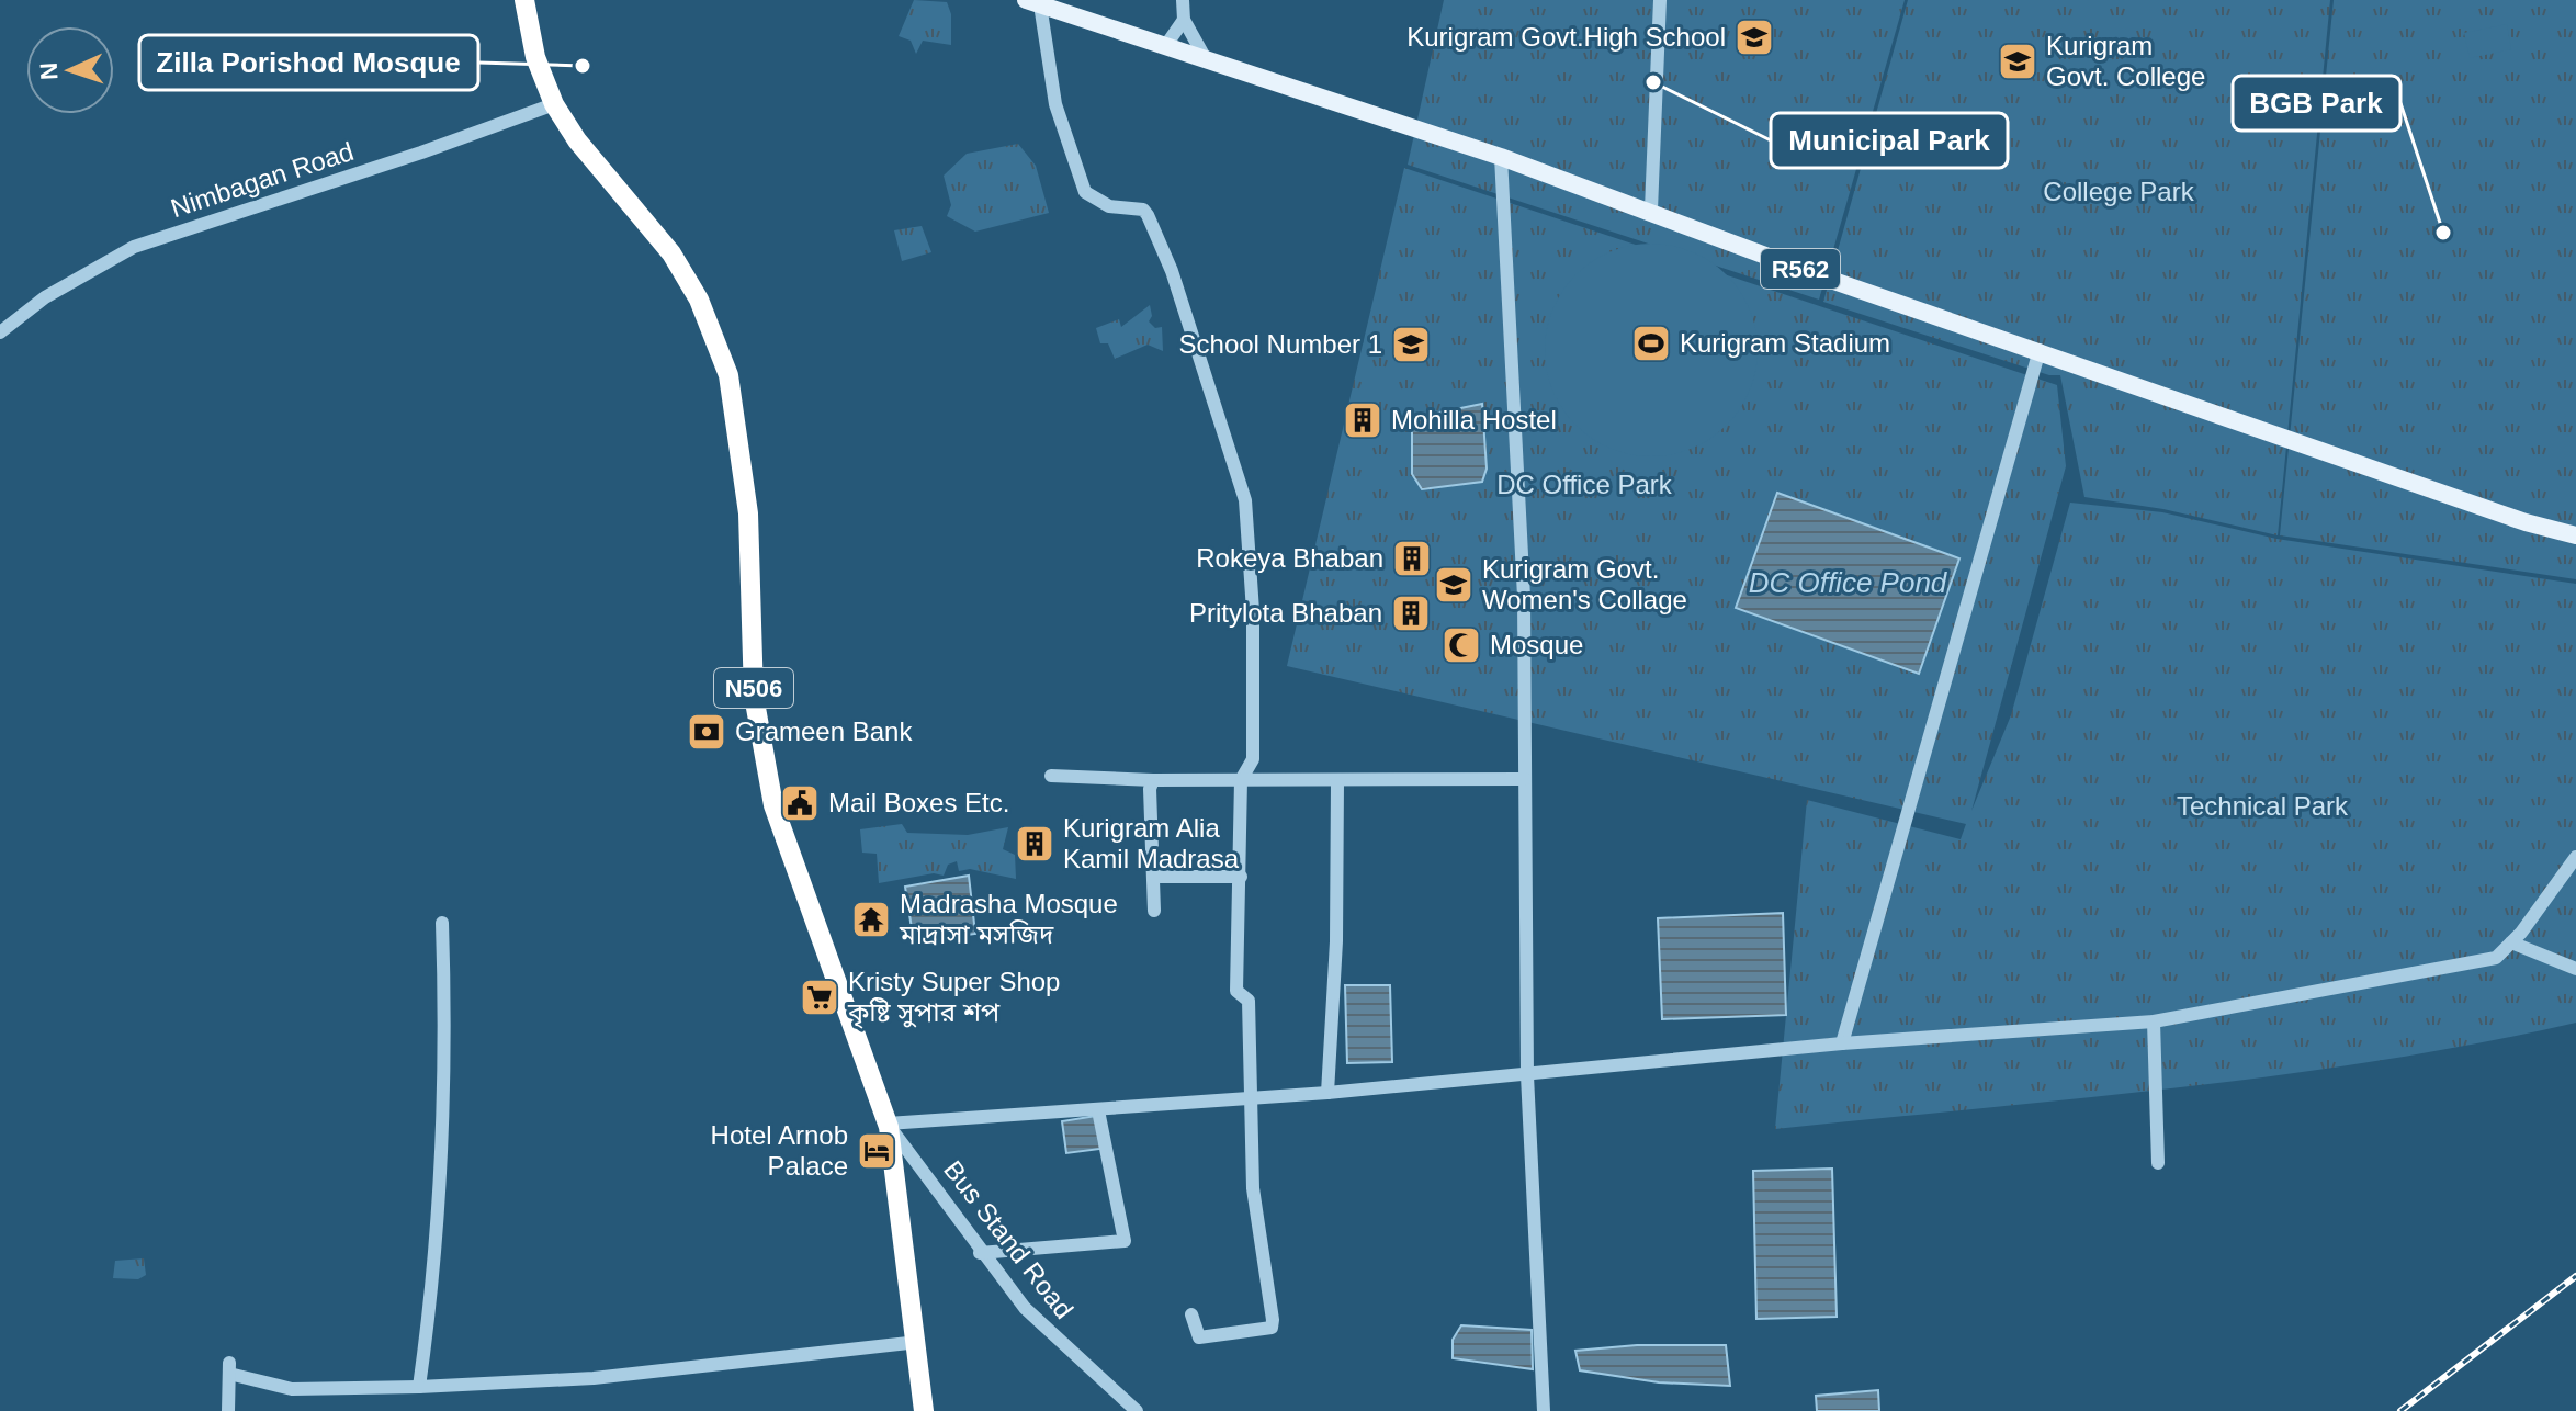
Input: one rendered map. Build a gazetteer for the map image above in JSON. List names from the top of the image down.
{
  "streets": {
    "highway": ["N506"],
    "main road": ["R562"],
    "street": ["Nimbagan Road", "Bus Stand Road"]
  },
  "crossings": [
    ["Nimbagan Road", "N506"],
    ["N506", "Bus Stand Road"]
  ],
  "water": ["DC Office Pond"],
  "parks": ["College Park", "DC Office Park", "Technical Park"],
  "places": {
    "school or university": [
      "Kurigram Govt.High School",
      "Kurigram Govt. College",
      "School Number 1",
      "Kurigram Govt. Women's Collage"
    ],
    "other": ["Zilla Porishod Mosque", "Municipal Park", "BGB Park"],
    "sports": ["Kurigram Stadium"],
    "building": [
      "Mohilla Hostel",
      "Rokeya Bhaban",
      "Pritylota Bhaban",
      "Kurigram Alia Kamil Madrasa"
    ],
    "mosque": ["Mosque"],
    "bank": ["Grameen Bank"],
    "public building": ["Mail Boxes Etc."],
    "temple": ["Madrasha Mosque মাদ্রাসা মসজিদ"],
    "supermarket": ["Kristy Super Shop কৃষ্টি সুপার শপ"],
    "hotel": ["Hotel Arnob Palace"]
  },
  "north": "left"
}
